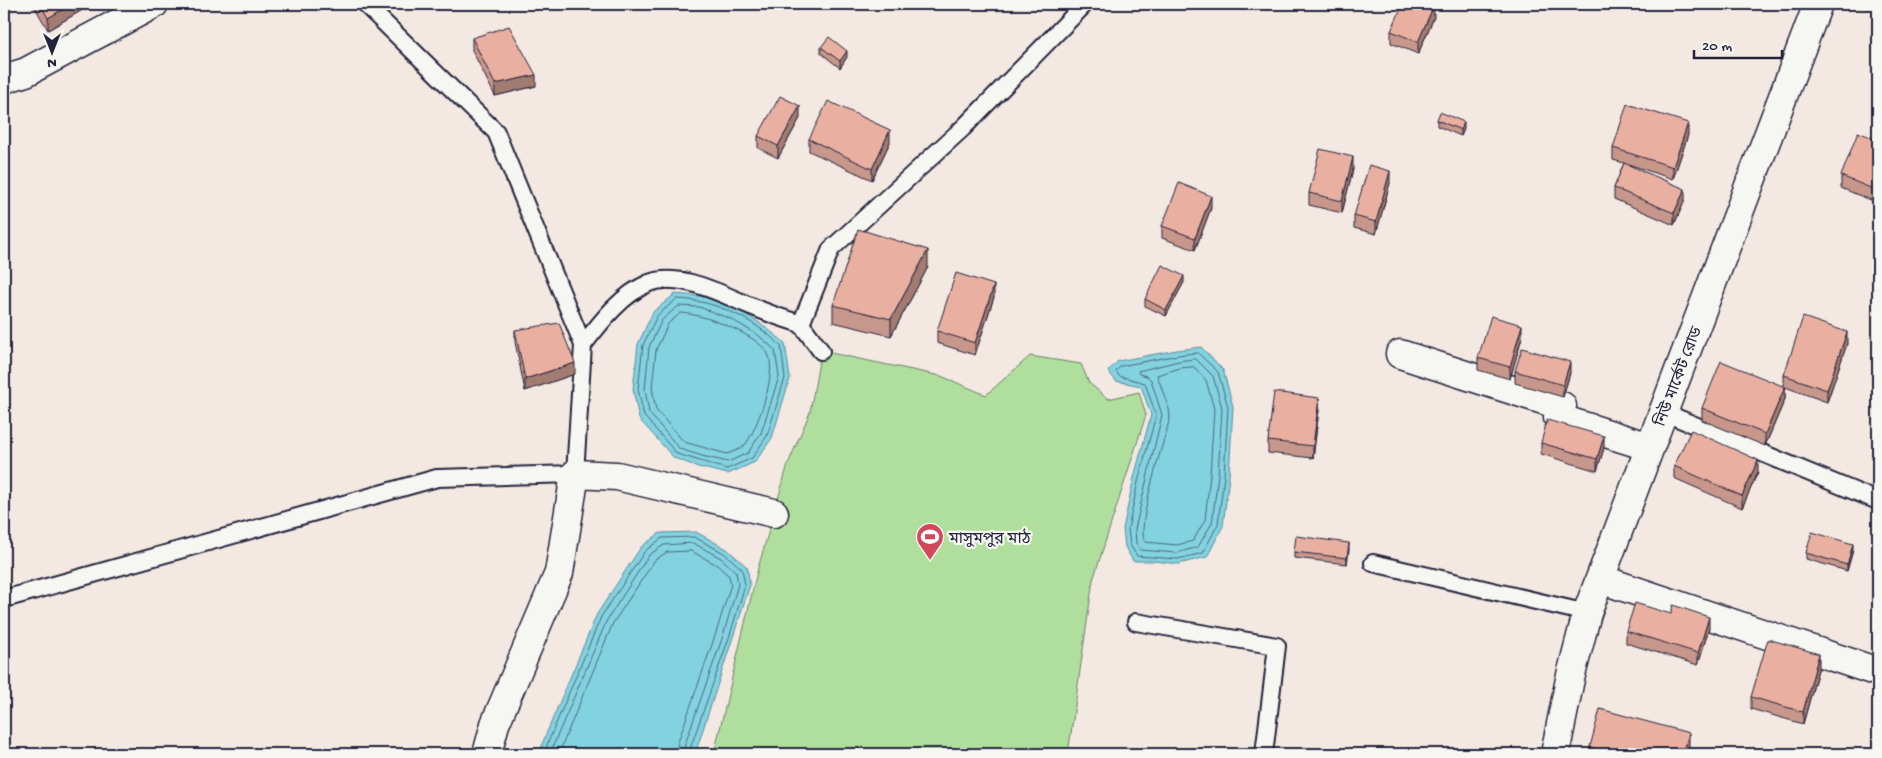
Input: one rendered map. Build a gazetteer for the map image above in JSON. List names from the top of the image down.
{
  "streets": {
    "street": ["নিউ মার্কেট রোড"]
  },
  "places": {
    "sports": ["মাসুমপুর মাঠ"]
  },
  "scale_bar": "20 m",
  "north": "bottom"
}
